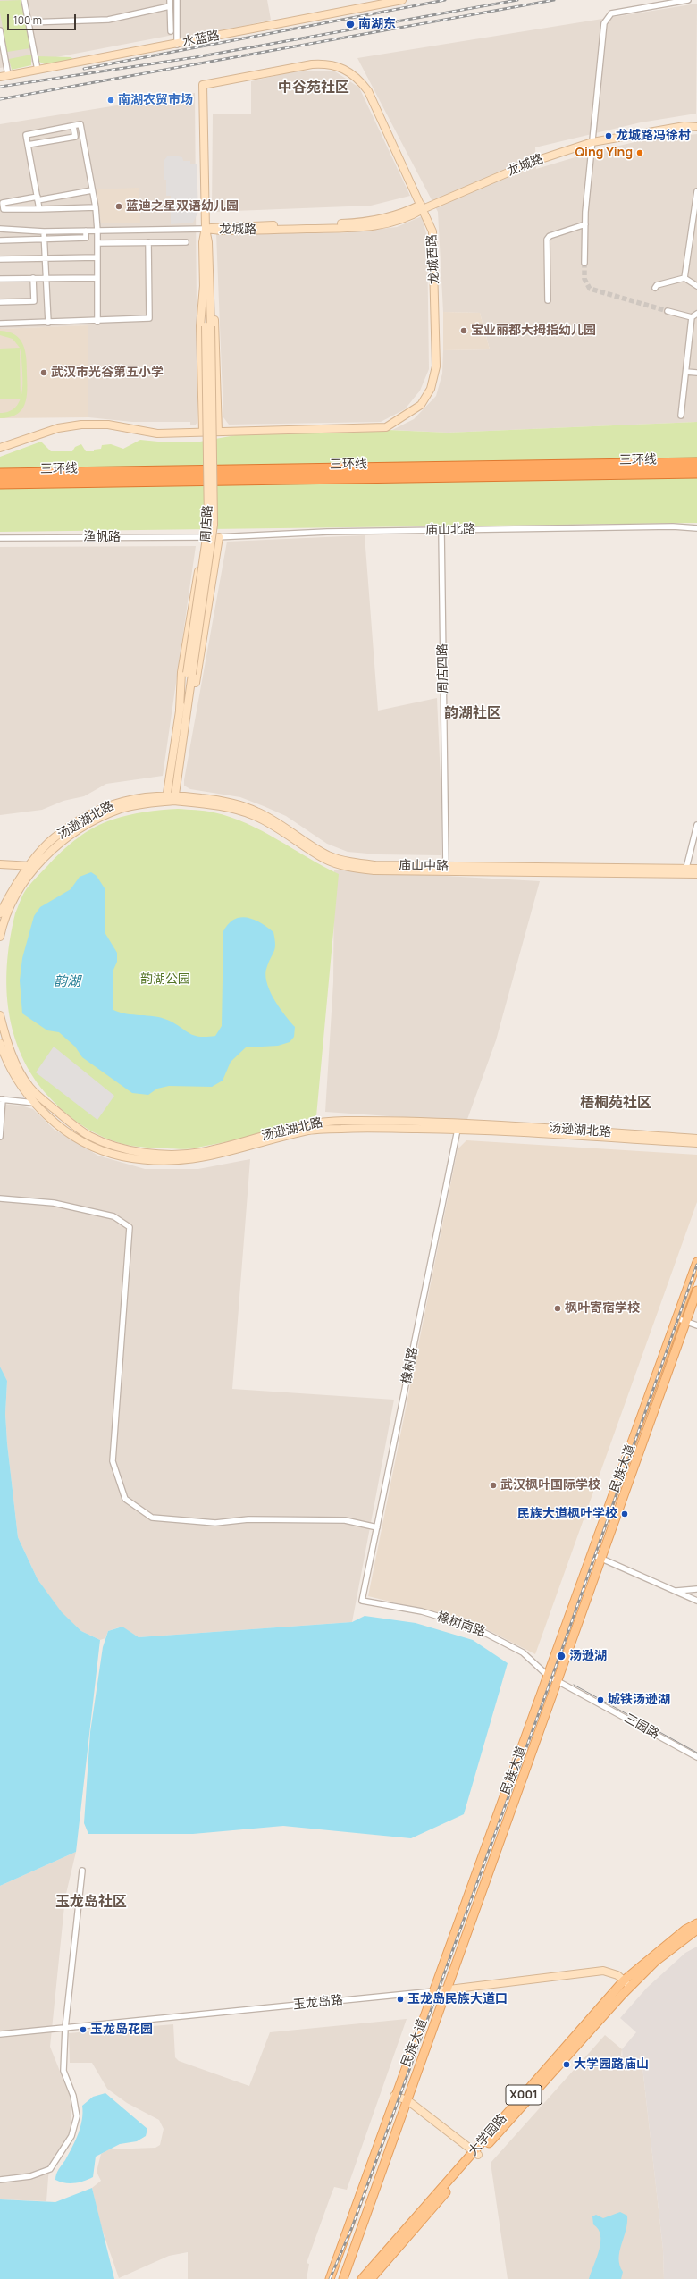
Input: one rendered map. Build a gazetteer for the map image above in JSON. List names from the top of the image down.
{
  "streets": {
    "highway": ["三环线"],
    "main road": ["民族大道", "X001", "大学园路"],
    "street": [
      "水蓝路",
      "龙城路",
      "龙城西路",
      "周店路",
      "庙山北路",
      "渔帆路",
      "周店四路",
      "汤逊湖北路",
      "庙山中路",
      "橡树路",
      "橡树南路",
      "三园路",
      "玉龙岛路"
    ]
  },
  "crossings": [
    ["龙城路", "龙城西路"],
    ["龙城路", "周店路"],
    ["龙城西路", "周店路"],
    ["周店路", "汤逊湖北路"],
    ["周店路", "庙山中路"],
    ["庙山北路", "渔帆路"],
    ["庙山北路", "周店四路"],
    ["周店四路", "庙山中路"],
    ["汤逊湖北路", "庙山中路"],
    ["汤逊湖北路", "橡树路"],
    ["橡树路", "橡树南路"],
    ["民族大道", "橡树南路"],
    ["民族大道", "三园路"],
    ["民族大道", "玉龙岛路"],
    ["橡树南路", "三园路"],
    ["玉龙岛路", "大学园路"]
  ],
  "districts": [
    "中谷苑社区",
    "韵湖社区",
    "梧桐苑社区",
    "玉龙岛社区"
  ],
  "water": ["韵湖"],
  "parks": ["韵湖公园"],
  "places": [
    "南湖东",
    "南湖农贸市场",
    "龙城路冯徐村",
    "Qing Ying",
    "蓝迪之星双语幼儿园",
    "宝业丽都大拇指幼儿园",
    "武汉市光谷第五小学",
    "枫叶寄宿学校",
    "武汉枫叶国际学校",
    "民族大道枫叶学校",
    "汤逊湖",
    "城铁汤逊湖",
    "玉龙岛民族大道口",
    "玉龙岛花园",
    "大学园路庙山"
  ],
  "scale_bar": "100 m"
}
